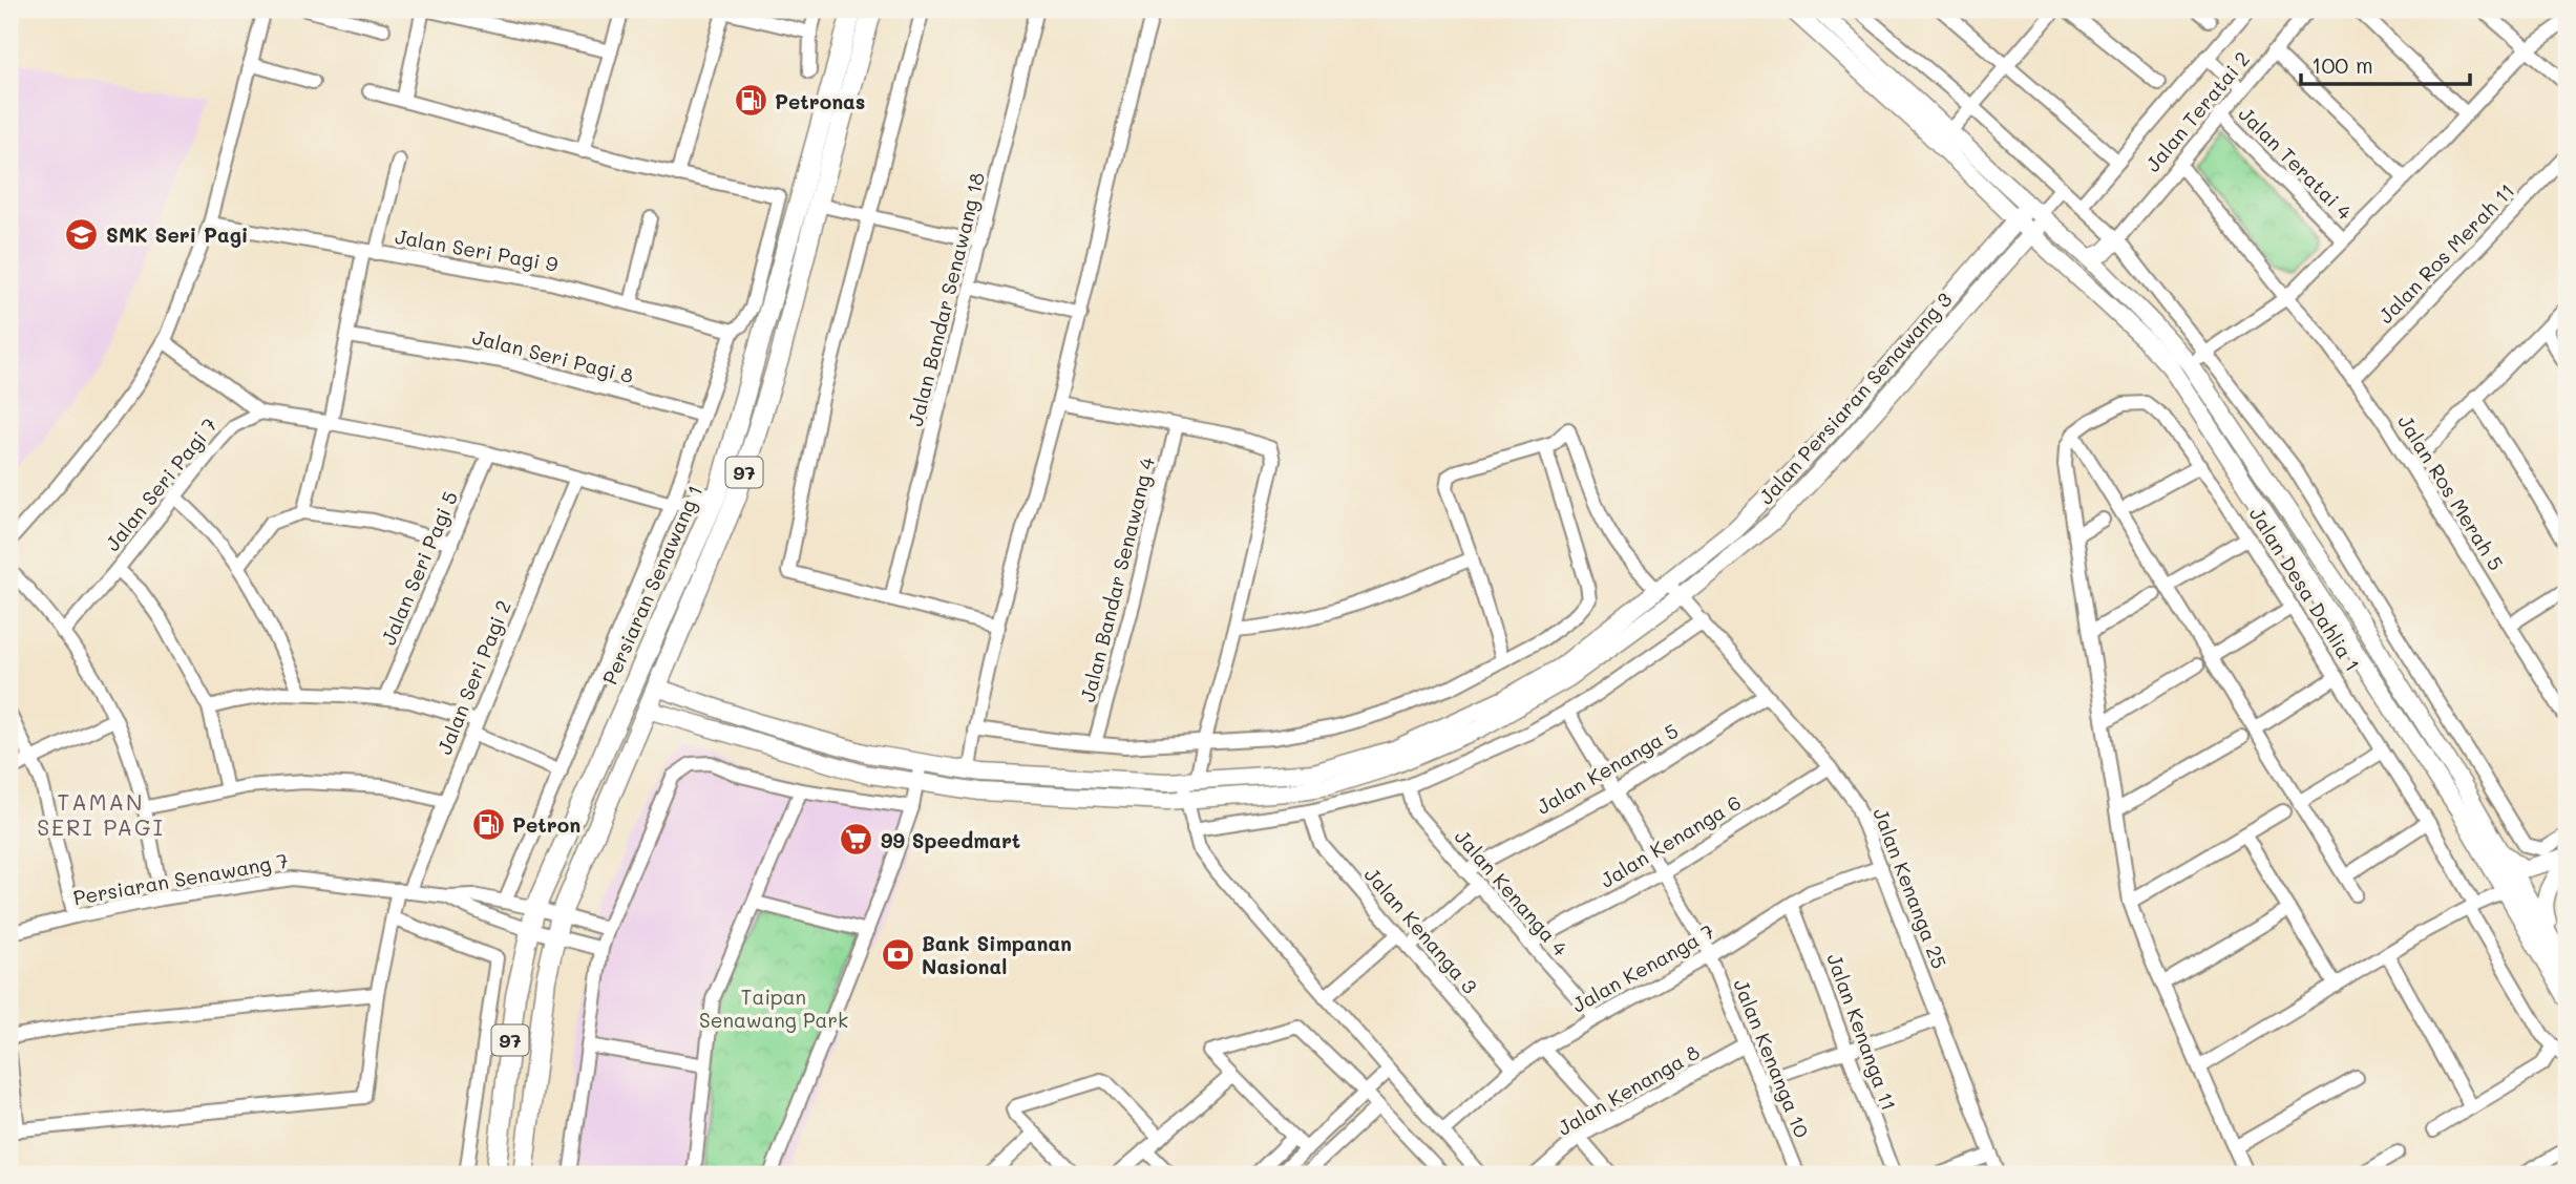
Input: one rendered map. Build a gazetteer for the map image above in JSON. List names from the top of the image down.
{
  "streets": {
    "main road": ["97", "Persiaran Senawang 1"],
    "street": [
      "Jalan Teratai 2",
      "Jalan Teratai 4",
      "Jalan Seri Pagi 9",
      "Jalan Ros Merah 11",
      "Jalan Bandar Senawang 18",
      "Jalan Seri Pagi 8",
      "Jalan Persiaran Senawang 3",
      "Jalan Seri Pagi 7",
      "Jalan Ros Merah 5",
      "Jalan Seri Pagi 5",
      "Jalan Bandar Senawang 4",
      "Jalan Desa Dahlia 1",
      "Jalan Seri Pagi 2",
      "Jalan Kenanga 5",
      "Jalan Kenanga 6",
      "Persiaran Senawang 7",
      "Jalan Kenanga 25",
      "Jalan Kenanga 4",
      "Jalan Kenanga 3",
      "Jalan Kenanga 7",
      "Jalan Kenanga 11",
      "Jalan Kenanga 10",
      "Jalan Kenanga 8"
    ]
  },
  "crossings": [
    ["Jalan Teratai 2", "Jalan Teratai 4"],
    ["Jalan Teratai 2", "Jalan Ros Merah 5"],
    ["Jalan Ros Merah 11", "Jalan Ros Merah 5"],
    ["Jalan Persiaran Senawang 3", "Persiaran Senawang 1"],
    ["Jalan Persiaran Senawang 3", "Jalan Kenanga 25"],
    ["Persiaran Senawang 1", "Persiaran Senawang 7"],
    ["Jalan Seri Pagi 2", "Persiaran Senawang 7"],
    ["Jalan Kenanga 5", "Jalan Kenanga 25"],
    ["Jalan Kenanga 5", "Jalan Kenanga 4"],
    ["Jalan Kenanga 5", "Jalan Kenanga 10"],
    ["Jalan Kenanga 6", "Jalan Kenanga 25"],
    ["Jalan Kenanga 6", "Jalan Kenanga 4"],
    ["Jalan Kenanga 6", "Jalan Kenanga 10"],
    ["Jalan Kenanga 25", "Jalan Kenanga 7"],
    ["Jalan Kenanga 4", "Jalan Kenanga 7"],
    ["Jalan Kenanga 3", "Jalan Kenanga 7"],
    ["Jalan Kenanga 7", "Jalan Kenanga 11"],
    ["Jalan Kenanga 7", "Jalan Kenanga 10"],
    ["Jalan Kenanga 10", "Jalan Kenanga 8"]
  ],
  "districts": ["TAMAN SERI PAGI"],
  "parks": ["Taipan Senawang Park"],
  "places": {
    "fuel station": ["Petronas", "Petron"],
    "school or university": ["SMK Seri Pagi"],
    "supermarket": ["99 Speedmart"],
    "bank": ["Bank Simpanan Nasional"]
  },
  "scale_bar": "100 m"
}
